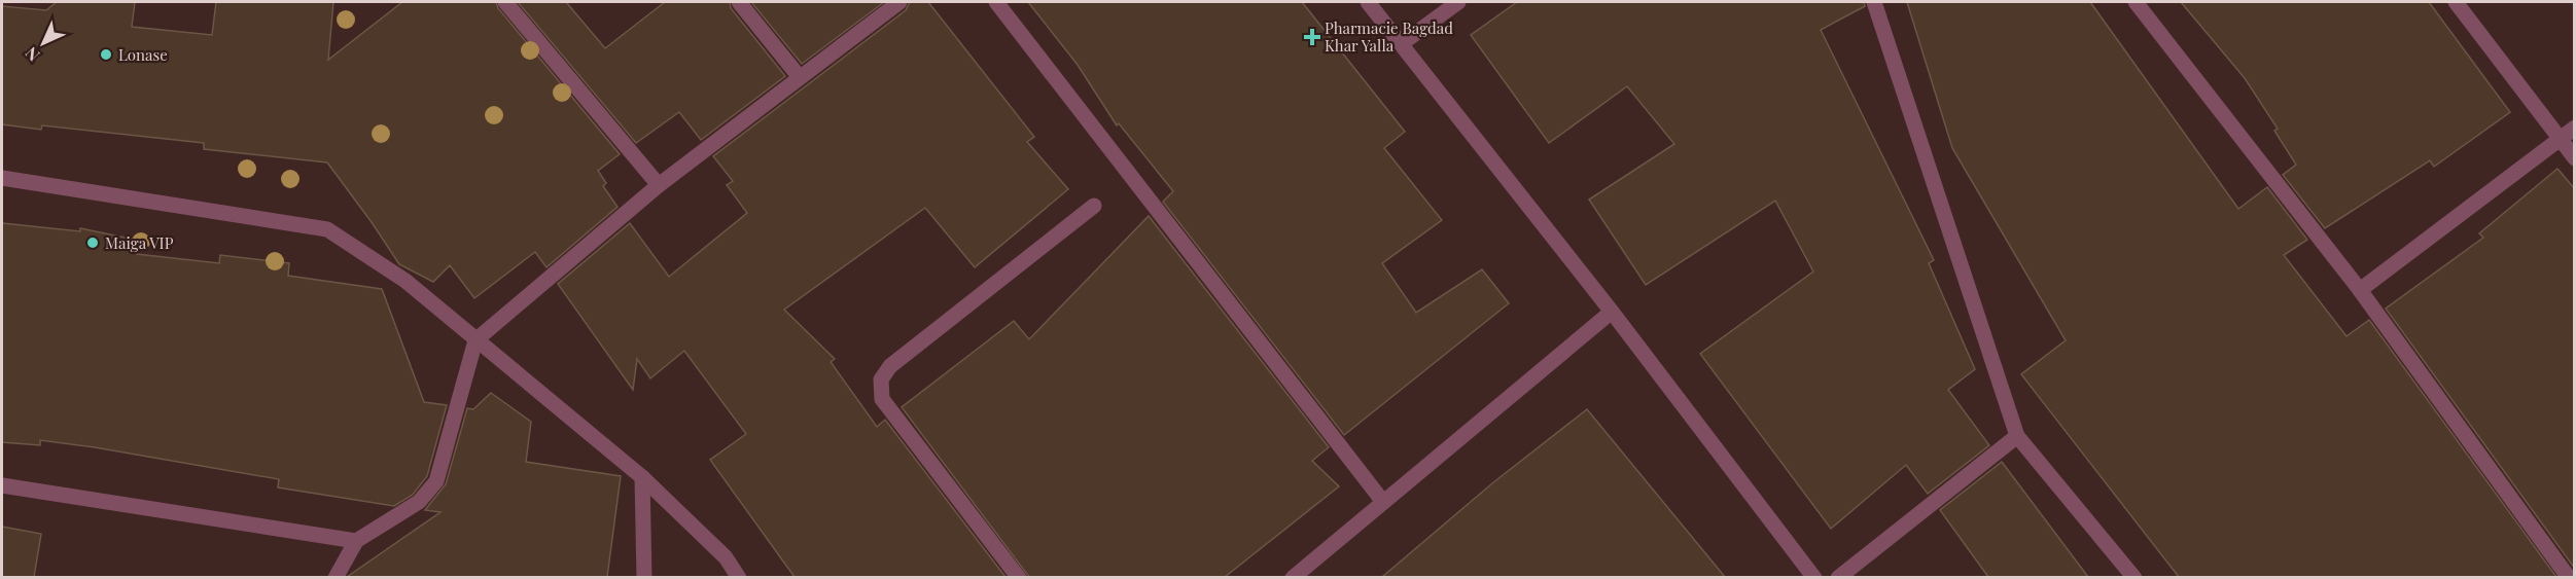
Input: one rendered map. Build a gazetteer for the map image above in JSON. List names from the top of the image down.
{
  "places": {
    "health": ["Pharmacie Bagdad Khar Yalla"],
    "other": ["Lonase", "Maiga VIP"]
  },
  "north": "bottom left"
}
